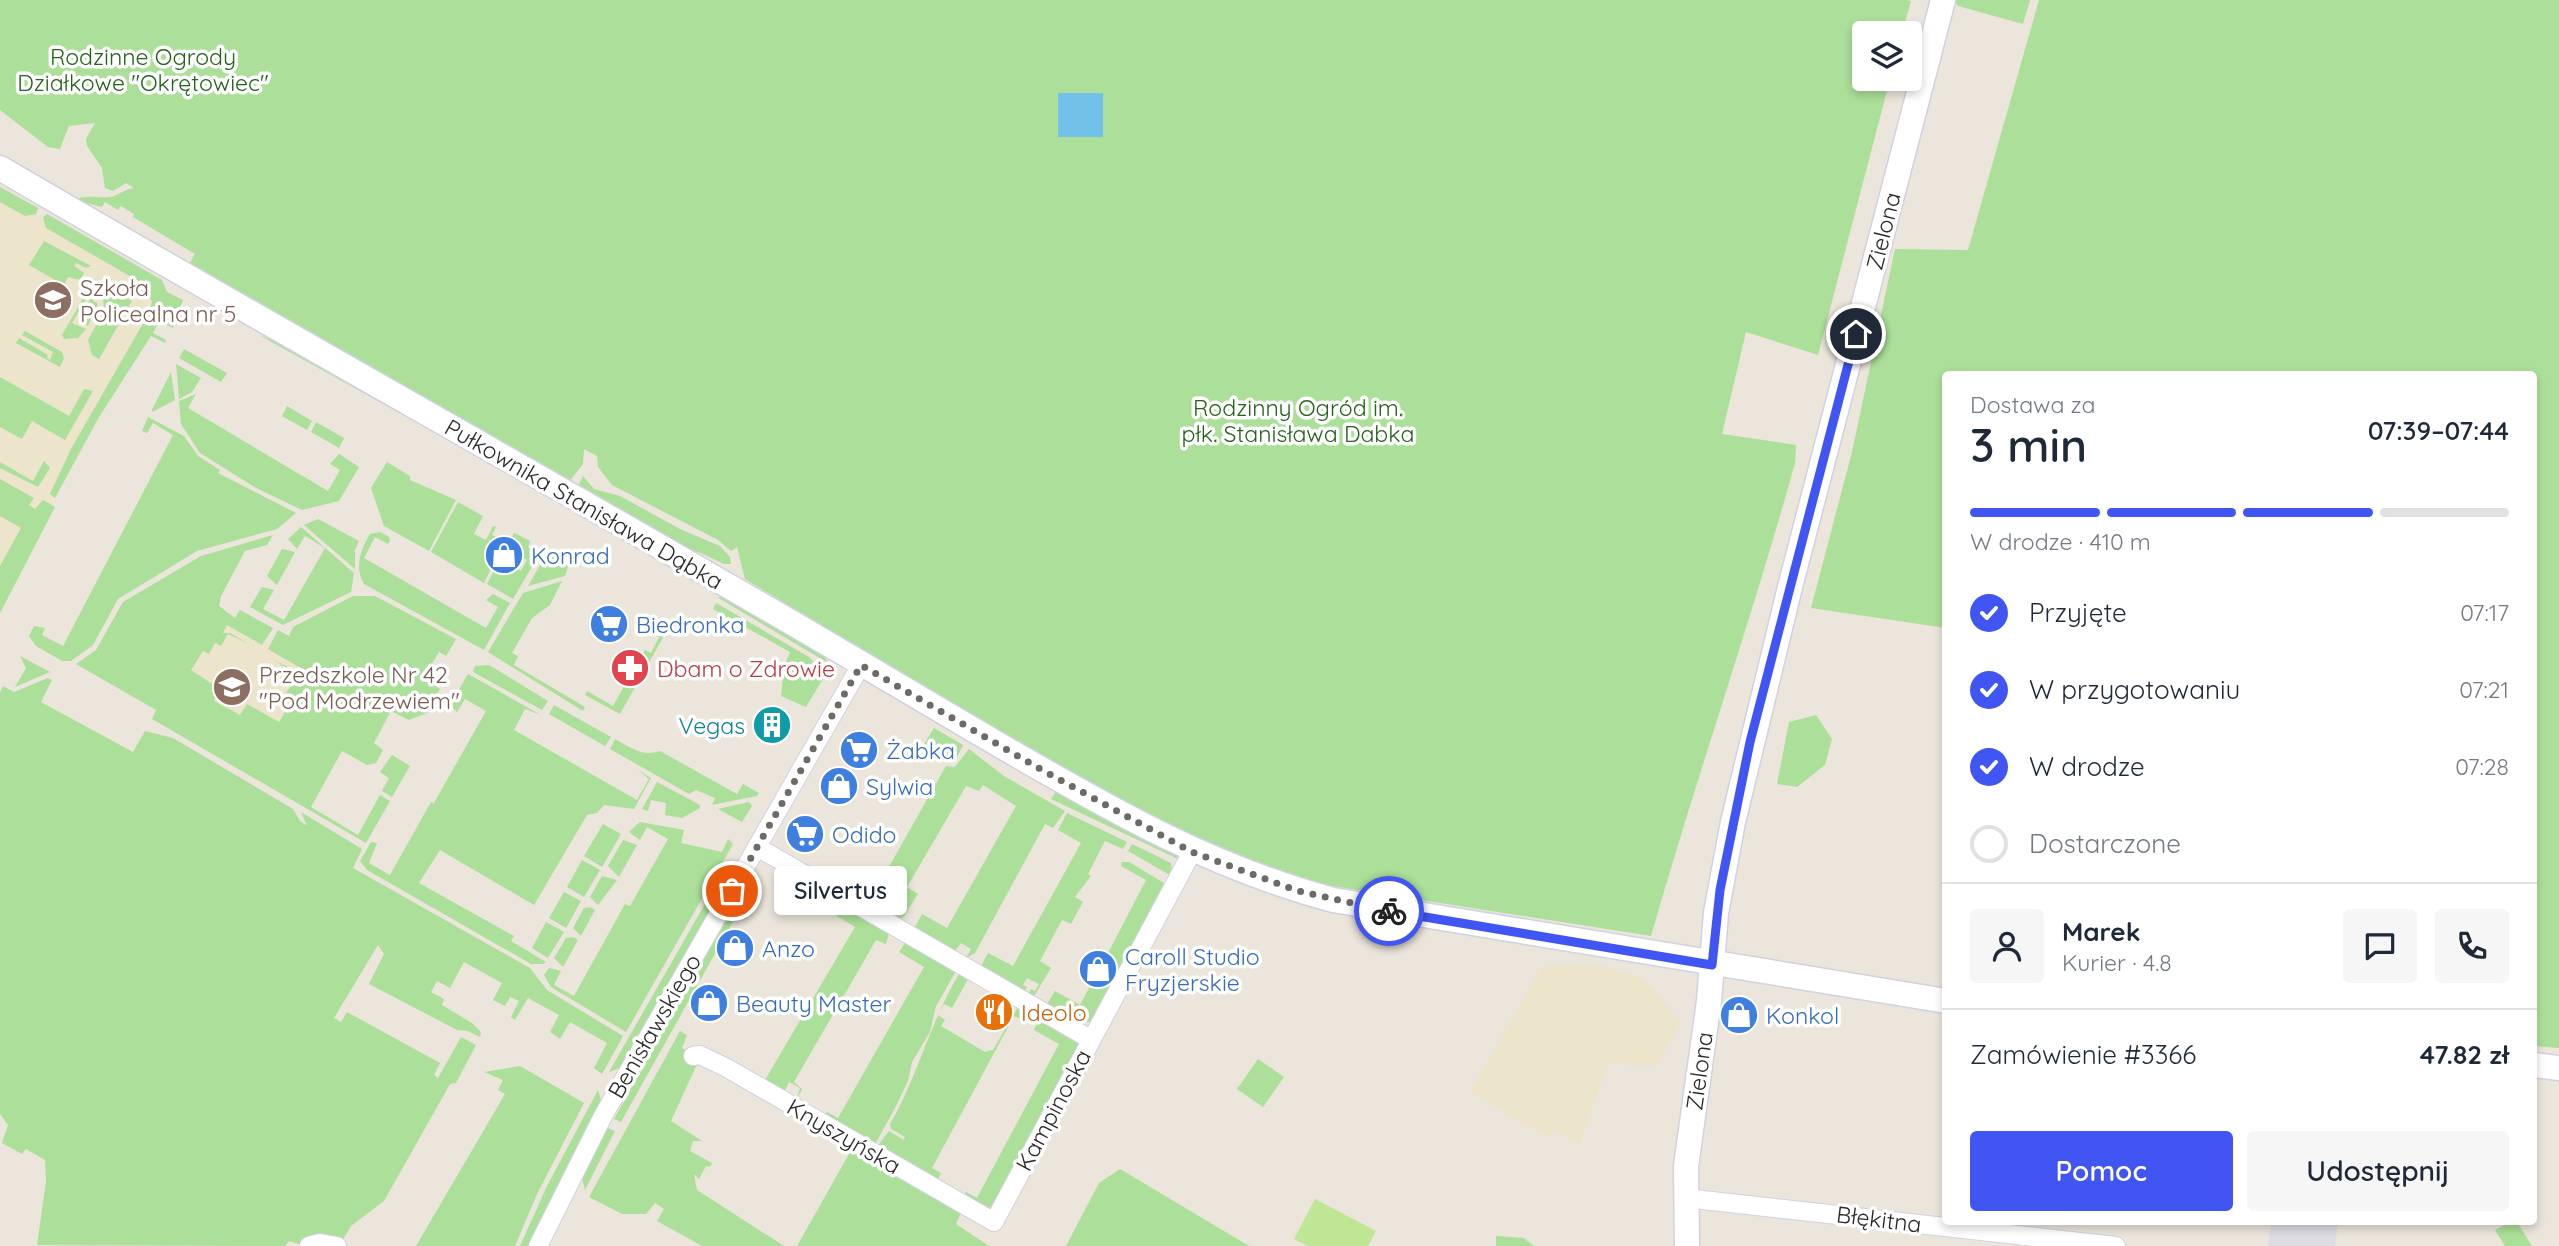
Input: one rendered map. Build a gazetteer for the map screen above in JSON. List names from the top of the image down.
{
  "streets": {
    "street": [
      "Zielona",
      "Pułkownika Stanisława Dąbka",
      "Benisławskiego",
      "Kampinoska",
      "Knyszyńska",
      "Błękitna"
    ]
  },
  "crossings": [
    ["Zielona", "Pułkownika Stanisława Dąbka"],
    ["Zielona", "Błękitna"],
    ["Pułkownika Stanisława Dąbka", "Benisławskiego"],
    ["Pułkownika Stanisława Dąbka", "Kampinoska"],
    ["Kampinoska", "Knyszyńska"]
  ],
  "parks": ["Rodzinne Ogrody Działkowe \"Okrętowiec\"", "Rodzinny Ogród im. płk. Stanisława Dabka"],
  "places": {
    "school or university": ["Szkoła Policealna nr 5", "Przedszkole Nr 42 \"Pod Modrzewiem\""],
    "shop": [
      "Konrad",
      "Sylwia",
      "Anzo",
      "Caroll Studio Fryzjerskie",
      "Beauty Master",
      "Konkol"
    ],
    "supermarket": ["Biedronka", "Żabka", "Odido"],
    "pharmacy": ["Dbam o Zdrowie"],
    "building": ["Vegas"],
    "other": ["Silvertus"],
    "restaurant": ["Ideolo"]
  },
  "page": {
    "heading": ["3 min", "Dostawa za", "07:39–07:44"],
    "panel": [
      "Marek",
      "Kurier · 4.8",
      "Zamówienie #3366",
      "47.82 zł"
    ],
    "bar": "W drodze · 410 m",
    "list": [
      ["Przyjęte", "07:17"],
      ["W przygotowaniu", "07:21"],
      ["W drodze", "07:28"],
      "Dostarczone"
    ],
    "bubble": "Silvertus",
    "buttons": ["Pomoc", "Udostępnij"]
  }
}
